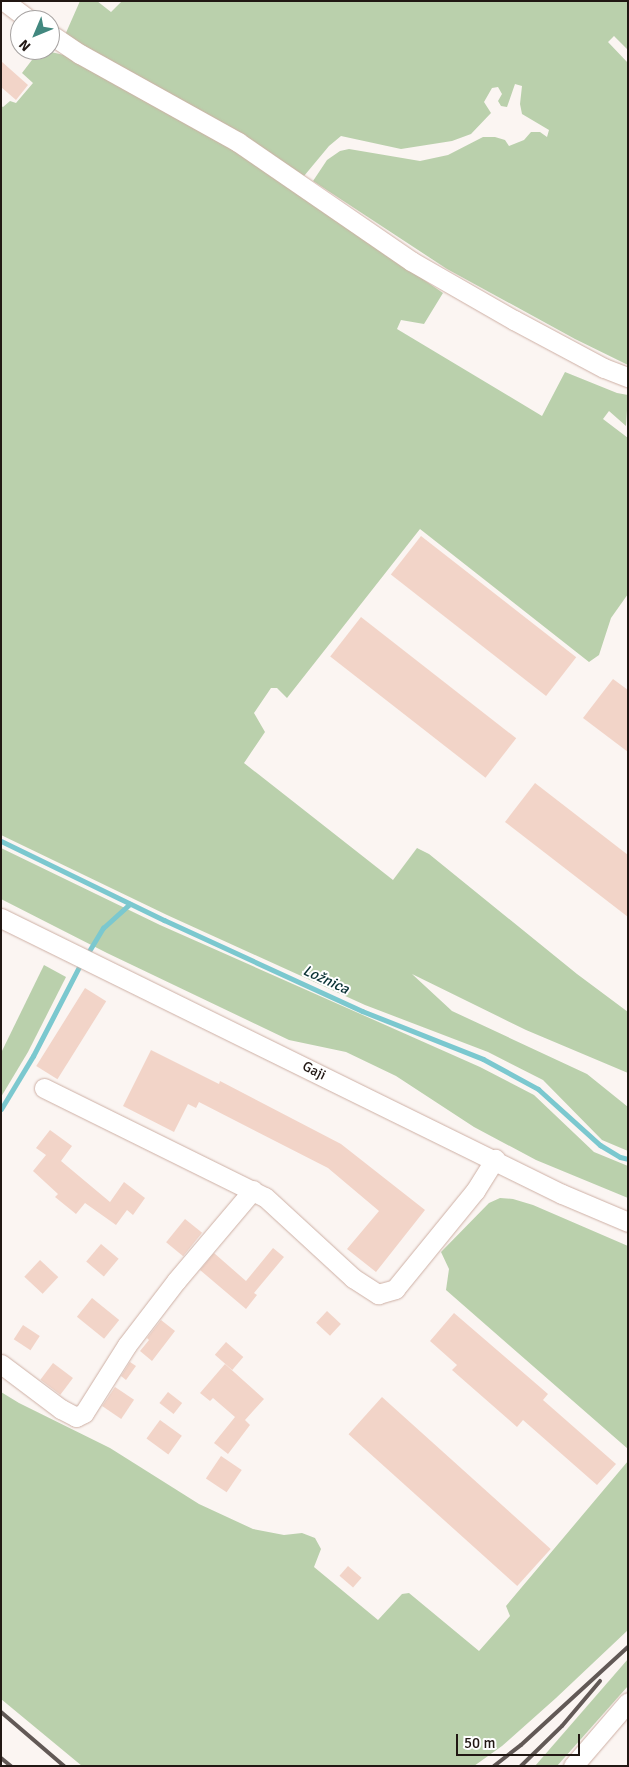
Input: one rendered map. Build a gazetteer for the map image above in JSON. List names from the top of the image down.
{
  "streets": {
    "street": ["Gaji"]
  },
  "water": ["Ložnica"],
  "scale_bar": "50 m",
  "north": "bottom left"
}
